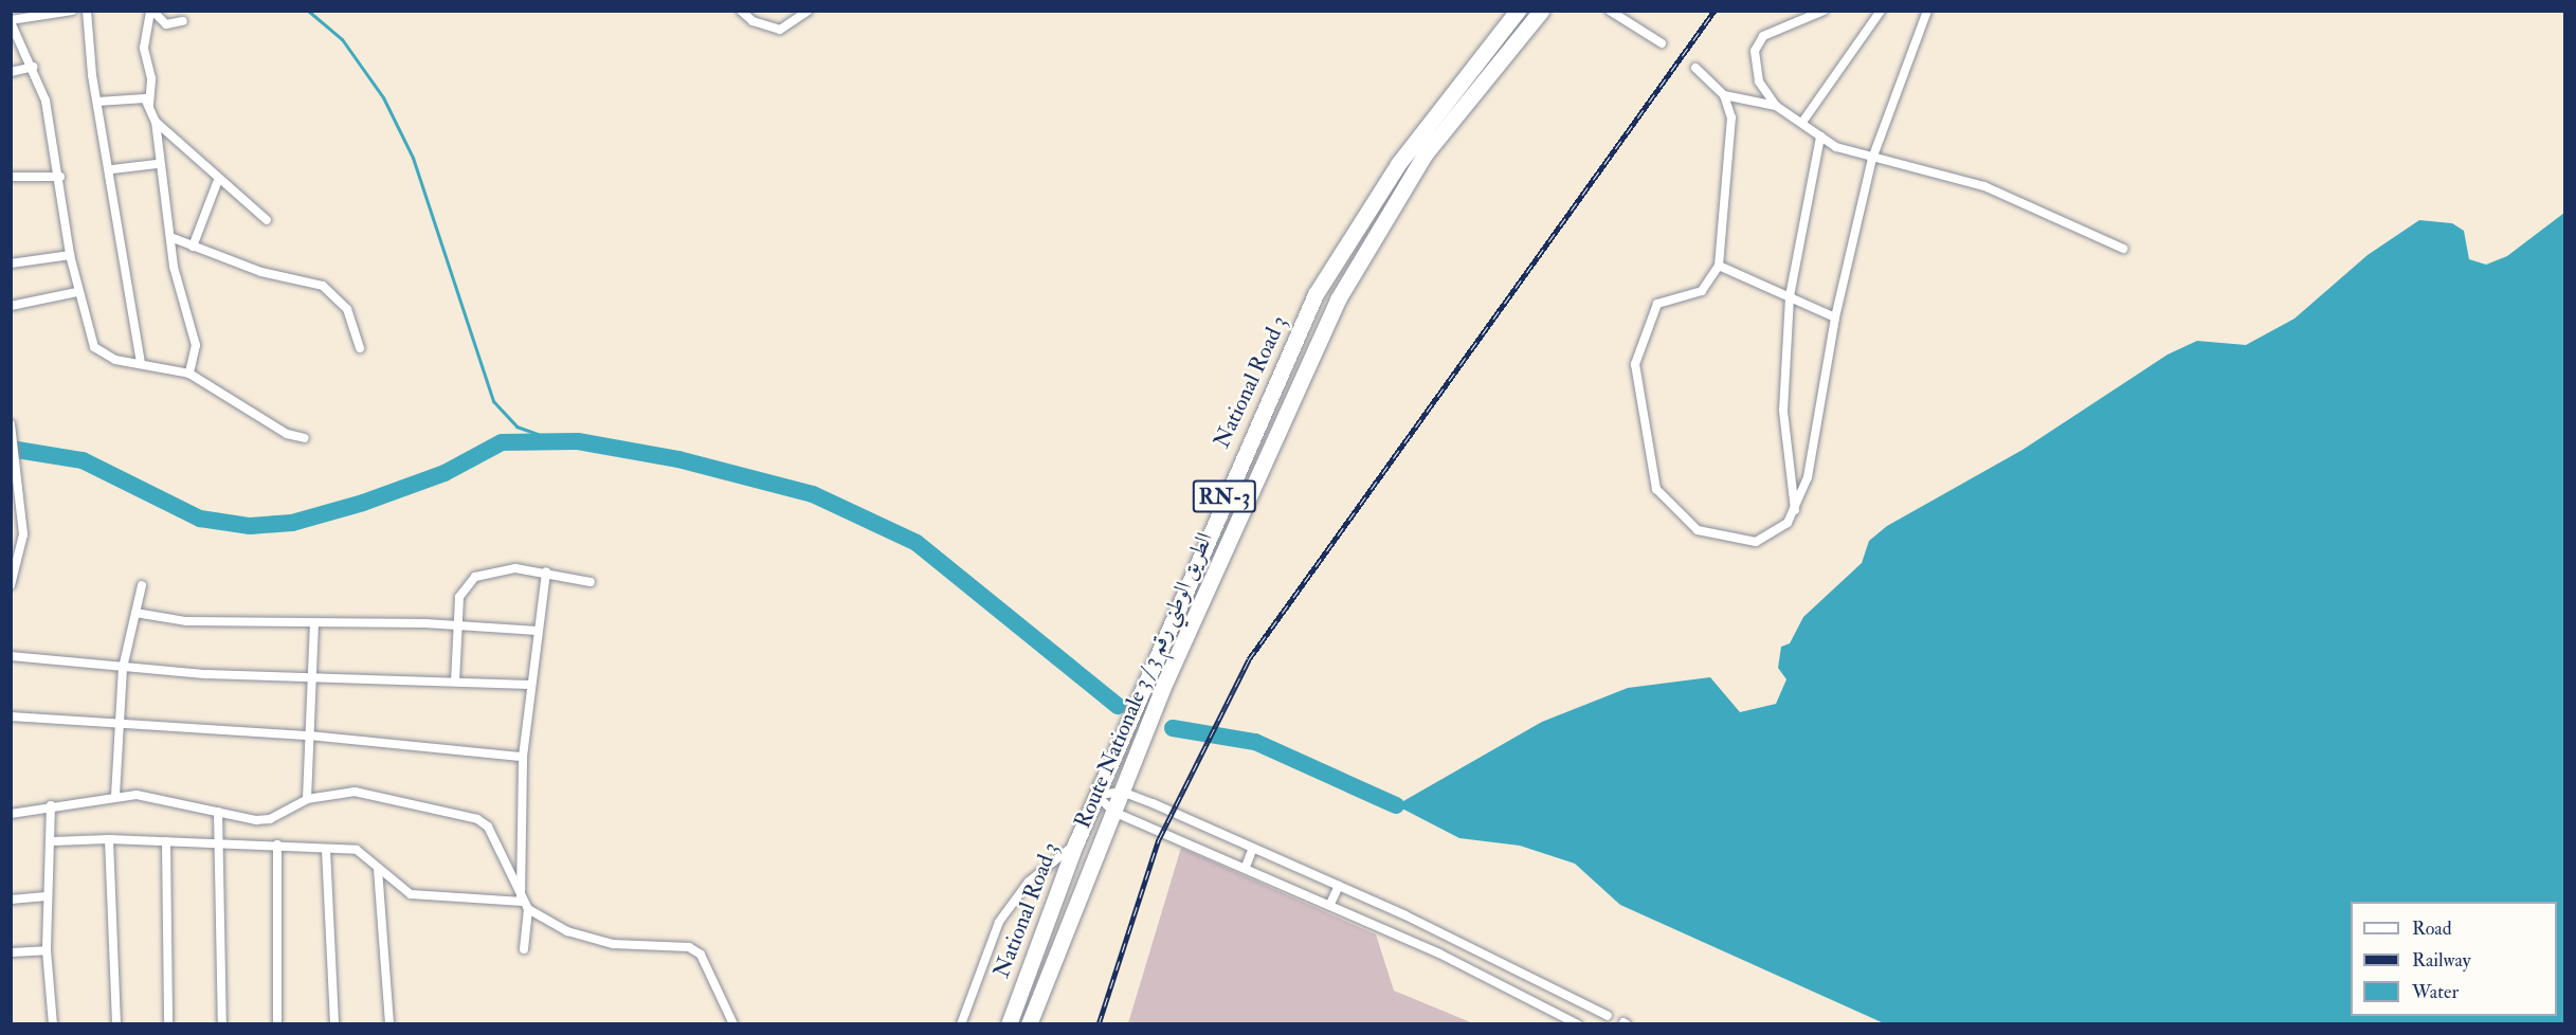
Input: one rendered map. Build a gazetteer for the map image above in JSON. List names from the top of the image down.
{
  "streets": {
    "highway": ["National Road 3", "RN-3", "Route Nationale 3 / الطريق الوطني رقم 3"]
  },
  "legend": ["Road", "Railway", "Water"]
}
